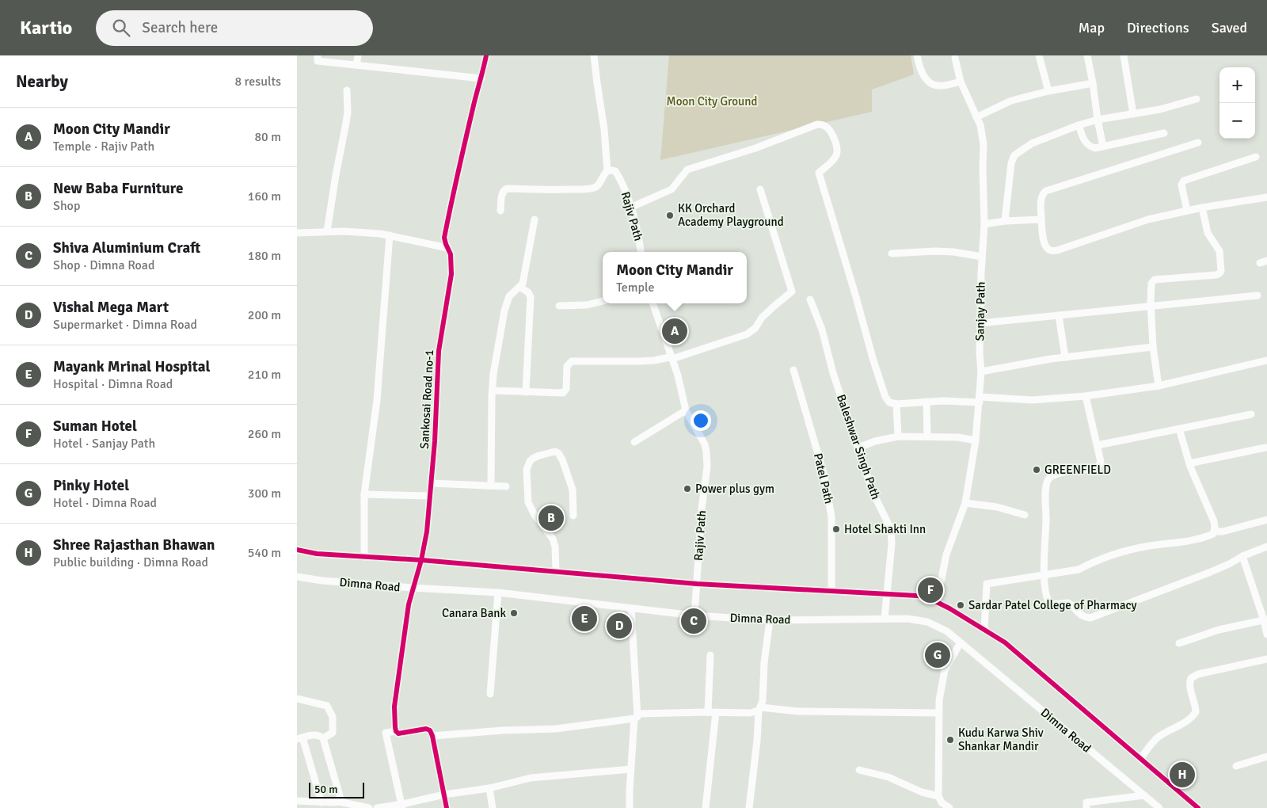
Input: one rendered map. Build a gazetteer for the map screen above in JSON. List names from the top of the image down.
{
  "streets": {
    "street": [
      "Rajiv Path",
      "Sanjay Path",
      "Sankosai Road no-1",
      "Baleshwar Singh Path",
      "Patel Path",
      "Dimna Road"
    ]
  },
  "crossings": [
    ["Rajiv Path", "Dimna Road"],
    ["Sankosai Road no-1", "Dimna Road"],
    ["Baleshwar Singh Path", "Dimna Road"]
  ],
  "parks": ["Moon City Ground"],
  "places": [
    "KK Orchard Academy Playground",
    "GREENFIELD",
    "Power plus gym",
    "Hotel Shakti Inn",
    "Sardar Patel College of Pharmacy",
    "Canara Bank",
    "Kudu Karwa Shiv Shankar Mandir"
  ],
  "scale_bar": "50 m",
  "page": {
    "header": "Kartio",
    "search": "Search here",
    "nav": ["Map", "Directions", "Saved"],
    "heading": ["Nearby", "8 results"],
    "map_buttons": ["+", "−"],
    "list": [
      {
        "mark": "A",
        "name": "Moon City Mandir",
        "note": "Temple · Rajiv Path",
        "value": "80 m"
      },
      {
        "mark": "B",
        "name": "New Baba Furniture",
        "note": "Shop",
        "value": "160 m"
      },
      {
        "mark": "C",
        "name": "Shiva Aluminium Craft",
        "note": "Shop · Dimna Road",
        "value": "180 m"
      },
      {
        "mark": "D",
        "name": "Vishal Mega Mart",
        "note": "Supermarket · Dimna Road",
        "value": "200 m"
      },
      {
        "mark": "E",
        "name": "Mayank Mrinal Hospital",
        "note": "Hospital · Dimna Road",
        "value": "210 m"
      },
      {
        "mark": "F",
        "name": "Suman Hotel",
        "note": "Hotel · Sanjay Path",
        "value": "260 m"
      },
      {
        "mark": "G",
        "name": "Pinky Hotel",
        "note": "Hotel · Dimna Road",
        "value": "300 m"
      },
      {
        "mark": "H",
        "name": "Shree Rajasthan Bhawan",
        "note": "Public building · Dimna Road",
        "value": "540 m"
      }
    ],
    "popup": ["Moon City Mandir", "Temple"],
    "pins": [
      "A",
      "B",
      "F",
      "E",
      "C",
      "D",
      "G",
      "H"
    ],
    "scale": "50 m"
  }
}
